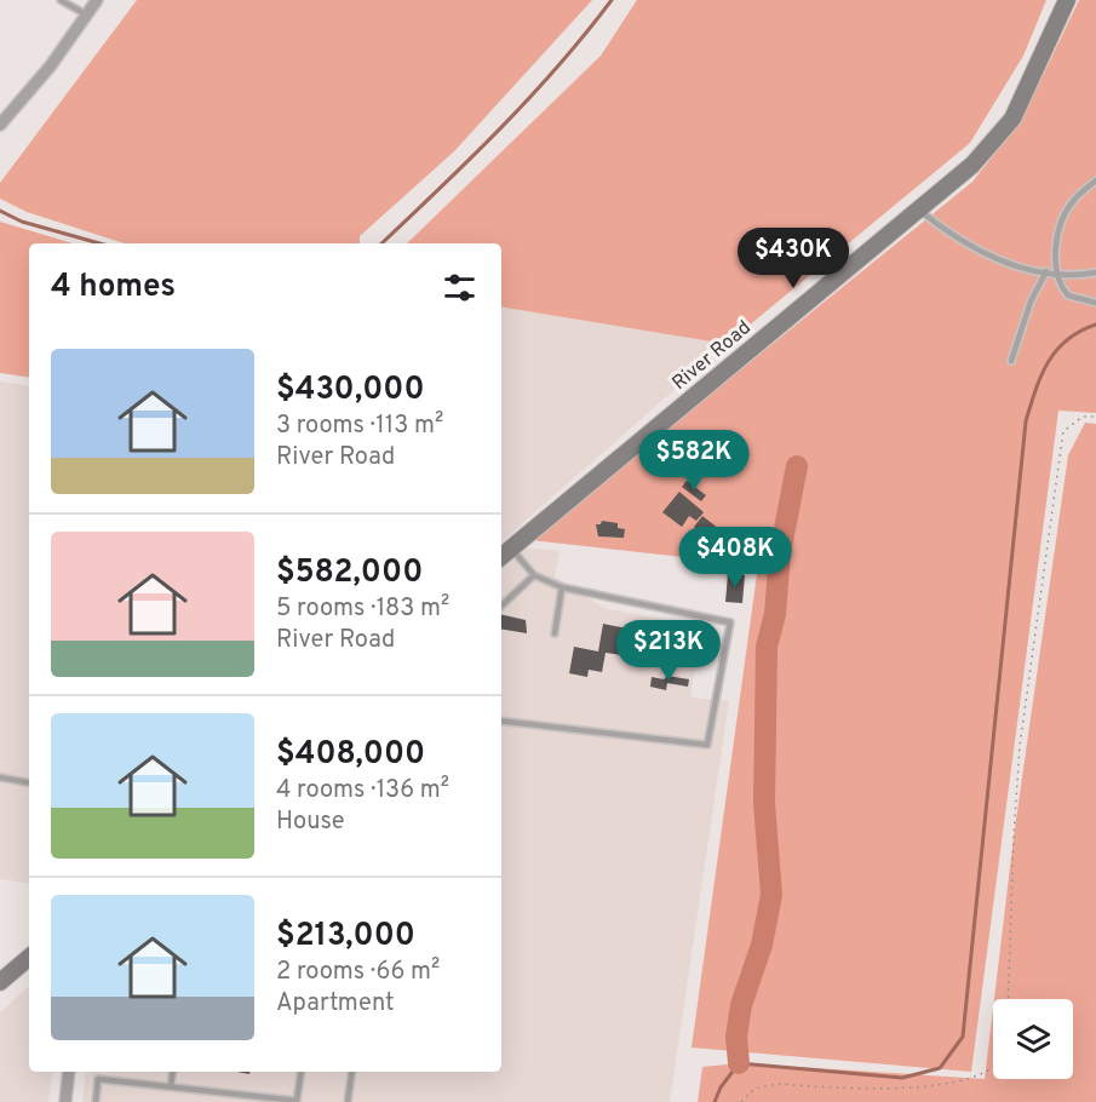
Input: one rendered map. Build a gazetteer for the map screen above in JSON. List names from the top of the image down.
{
  "streets": {
    "street": ["River Road"]
  },
  "page": {
    "price": [
      "$430K",
      "$582K",
      "$408K",
      "$213K"
    ],
    "heading": "4 homes",
    "list": [
      {
        "name": "$430,000",
        "note": "3 rooms · 113 m² · River Road"
      },
      {
        "name": "$582,000",
        "note": "5 rooms · 183 m² · River Road"
      },
      {
        "name": "$408,000",
        "note": "4 rooms · 136 m² · House"
      },
      {
        "name": "$213,000",
        "note": "2 rooms · 66 m² · Apartment"
      }
    ]
  }
}
